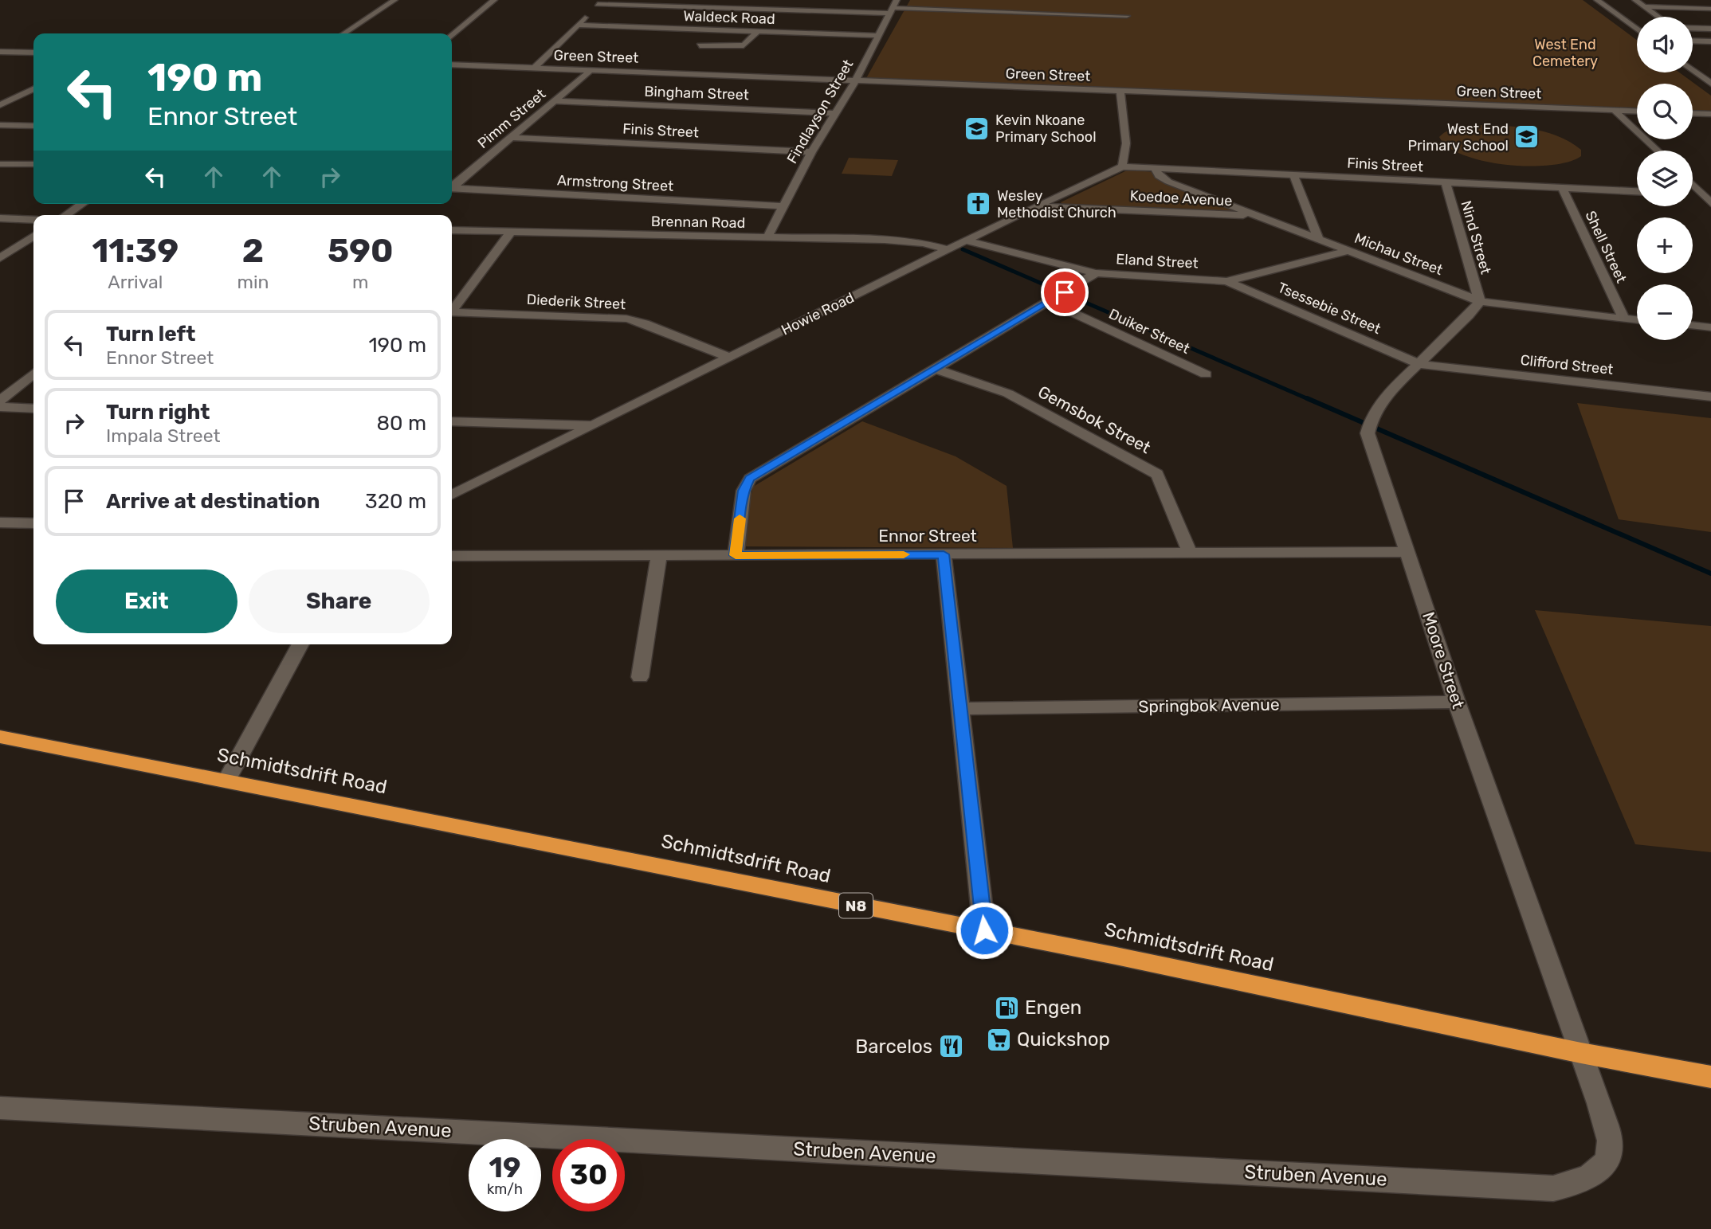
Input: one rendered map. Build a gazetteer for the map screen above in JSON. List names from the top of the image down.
{
  "streets": {
    "highway": ["Schmidtsdrift Road", "N8"],
    "street": [
      "Waldeck Road",
      "Green Street",
      "Bingham Street",
      "Findlayson Street",
      "Pimm Street",
      "Finis Street",
      "Armstrong Street",
      "Koedoe Avenue",
      "Brennan Road",
      "Nind Street",
      "Shell Street",
      "Michau Street",
      "Eland Street",
      "Diederik Street",
      "Tsessebie Street",
      "Howie Road",
      "Duiker Street",
      "Clifford Street",
      "Gemsbok Street",
      "Ennor Street",
      "Moore Street",
      "Springbok Avenue",
      "Struben Avenue"
    ]
  },
  "crossings": [
    ["Waldeck Road", "Findlayson Street"],
    ["Green Street", "Findlayson Street"],
    ["Green Street", "Pimm Street"],
    ["Bingham Street", "Findlayson Street"],
    ["Bingham Street", "Pimm Street"],
    ["Findlayson Street", "Finis Street"],
    ["Findlayson Street", "Armstrong Street"],
    ["Findlayson Street", "Brennan Road"],
    ["Pimm Street", "Finis Street"],
    ["Finis Street", "Nind Street"],
    ["Finis Street", "Shell Street"],
    ["Finis Street", "Michau Street"],
    ["Finis Street", "Howie Road"],
    ["Koedoe Avenue", "Michau Street"],
    ["Koedoe Avenue", "Howie Road"],
    ["Brennan Road", "Howie Road"],
    ["Nind Street", "Michau Street"],
    ["Nind Street", "Moore Street"],
    ["Shell Street", "Michau Street"],
    ["Michau Street", "Eland Street"],
    ["Michau Street", "Moore Street"],
    ["Eland Street", "Tsessebie Street"],
    ["Eland Street", "Howie Road"],
    ["Diederik Street", "Howie Road"],
    ["Tsessebie Street", "Clifford Street"],
    ["Tsessebie Street", "Moore Street"],
    ["Clifford Street", "Moore Street"],
    ["Gemsbok Street", "Ennor Street"],
    ["Ennor Street", "Moore Street"],
    ["Moore Street", "Springbok Avenue"],
    ["Moore Street", "Schmidtsdrift Road"],
    ["Moore Street", "Struben Avenue"],
    ["Schmidtsdrift Road", "Struben Avenue"]
  ],
  "parks": ["West End Cemetery"],
  "places": {
    "school or university": ["Kevin Nkoane Primary School", "West End Primary School"],
    "church": ["Wesley Methodist Church"],
    "fuel station": ["Engen"],
    "supermarket": ["Quickshop"],
    "restaurant": ["Barcelos"]
  },
  "page": {
    "map_buttons": ["+", "−"],
    "turn": ["190 m", "Ennor Street"],
    "eta": [
      "11:39",
      "Arrival",
      "2",
      "min",
      "590",
      "m"
    ],
    "list": [
      {
        "name": "Turn left",
        "note": "Ennor Street",
        "value": "190 m"
      },
      {
        "name": "Turn right",
        "note": "Impala Street",
        "value": "80 m"
      },
      {
        "name": "Arrive at destination",
        "value": "320 m"
      }
    ],
    "buttons": ["Exit", "Share"],
    "speed": "19 km/h",
    "limit": "30"
  }
}
